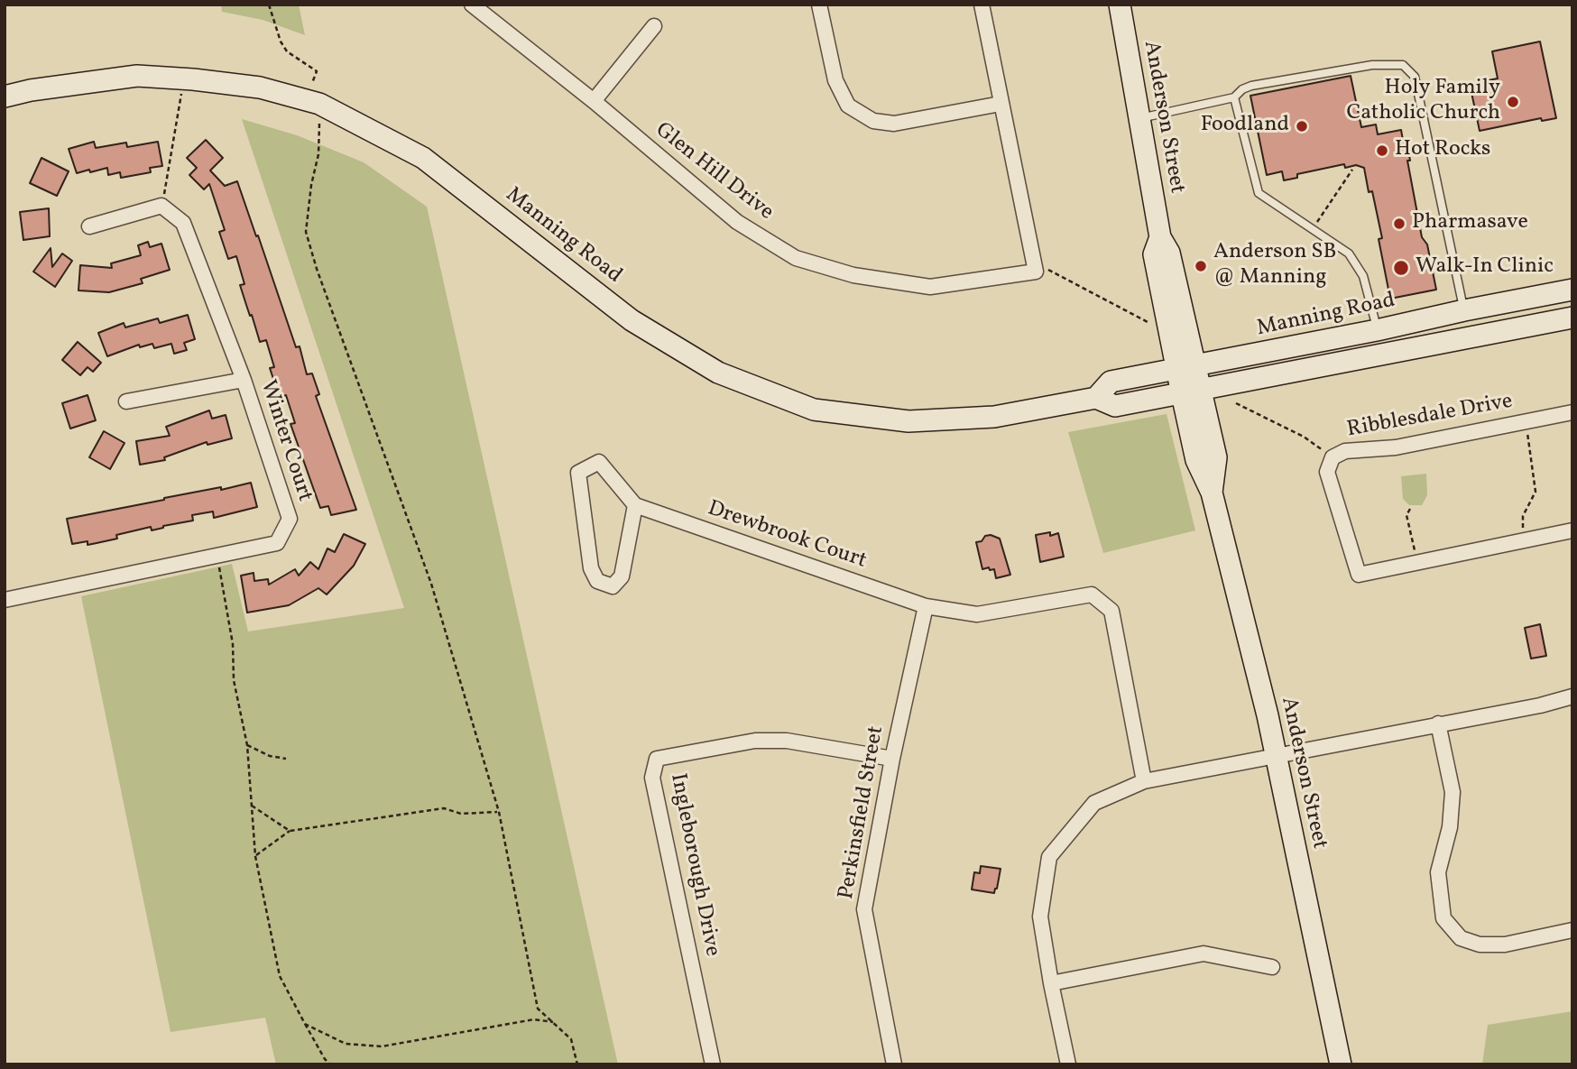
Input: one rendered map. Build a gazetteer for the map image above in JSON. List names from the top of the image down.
{
  "streets": {
    "main road": ["Anderson Street", "Manning Road"],
    "street": [
      "Glen Hill Drive",
      "Ribblesdale Drive",
      "Winter Court",
      "Drewbrook Court",
      "Perkinsfield Street",
      "Ingleborough Drive"
    ]
  },
  "crossings": [
    ["Anderson Street", "Manning Road"],
    ["Drewbrook Court", "Perkinsfield Street"],
    ["Perkinsfield Street", "Ingleborough Drive"]
  ],
  "places": [
    "Holy Family Catholic Church",
    "Foodland",
    "Hot Rocks",
    "Pharmasave",
    "Anderson SB @ Manning",
    "Walk-In Clinic"
  ]
}
